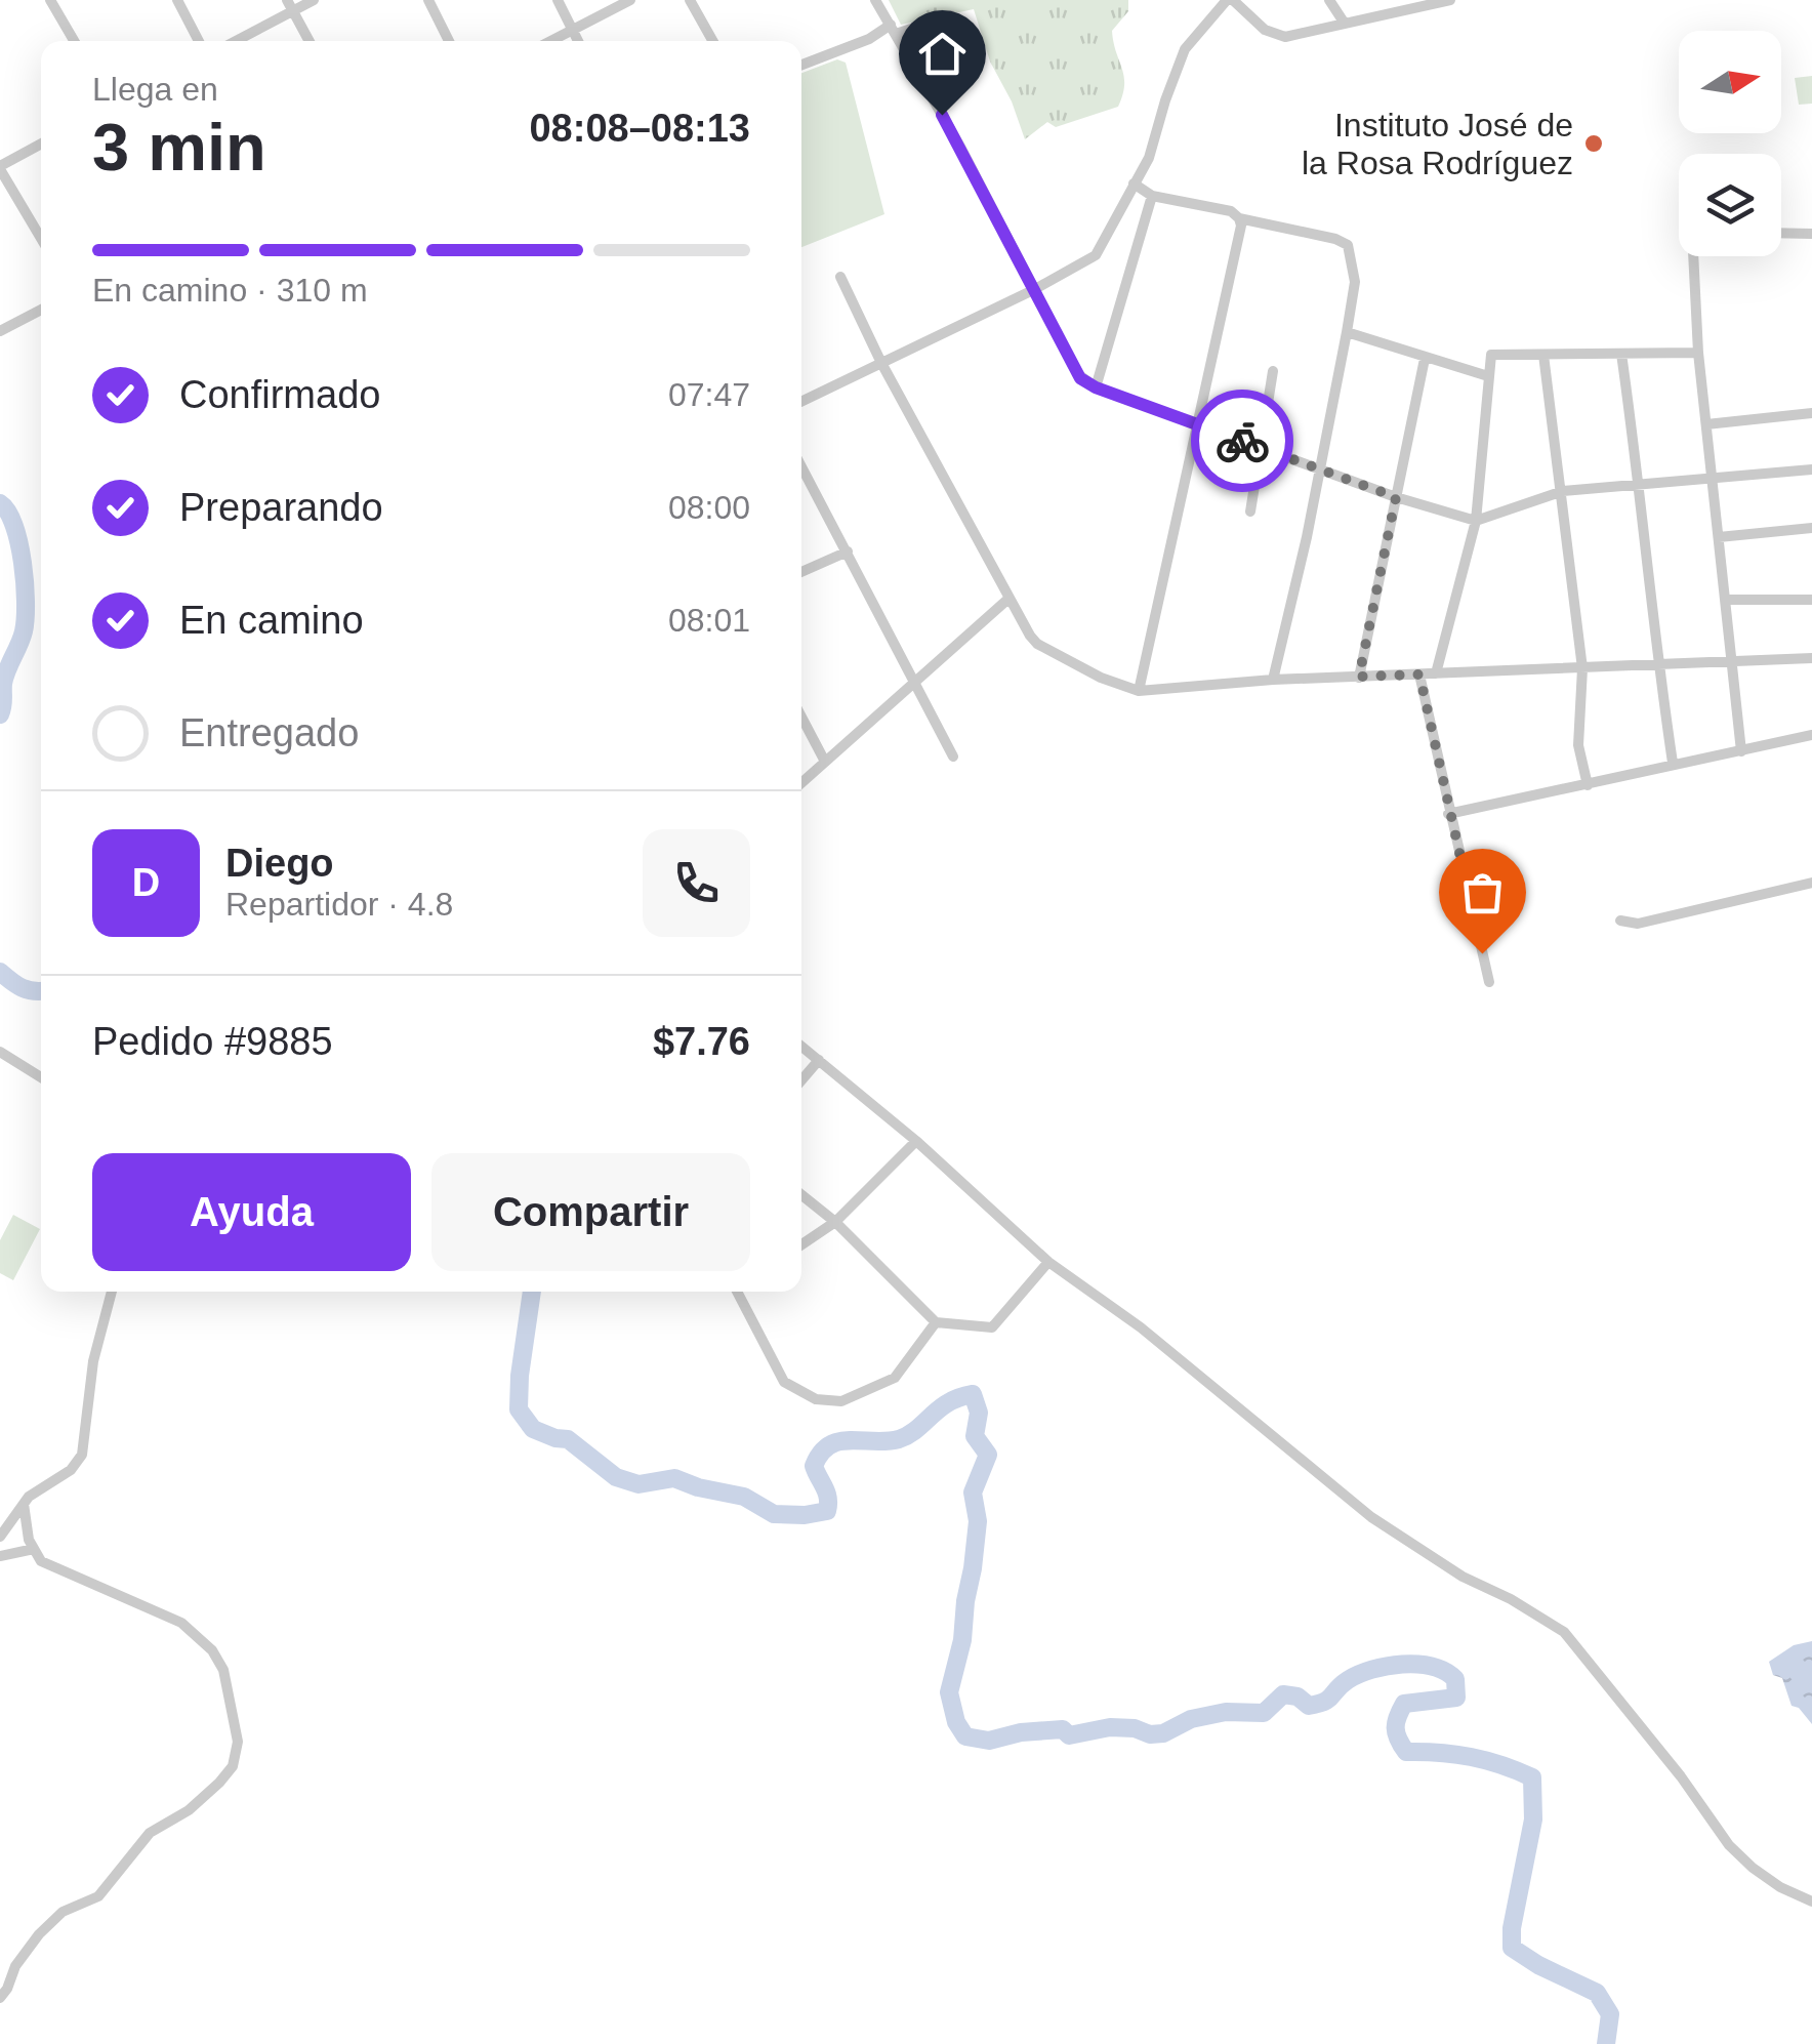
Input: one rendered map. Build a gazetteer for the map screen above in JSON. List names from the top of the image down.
{
  "places": ["Instituto José de la Rosa Rodríguez"],
  "north": "right",
  "page": {
    "heading": ["3 min", "Llega en", "08:08–08:13"],
    "panel": [
      "Diego",
      "Repartidor · 4.8",
      "Pedido #9885",
      "$7.76"
    ],
    "bar": "En camino · 310 m",
    "list": [
      ["Confirmado", "07:47"],
      ["Preparando", "08:00"],
      ["En camino", "08:01"],
      "Entregado"
    ],
    "round": "D",
    "buttons": ["Ayuda", "Compartir"]
  }
}
